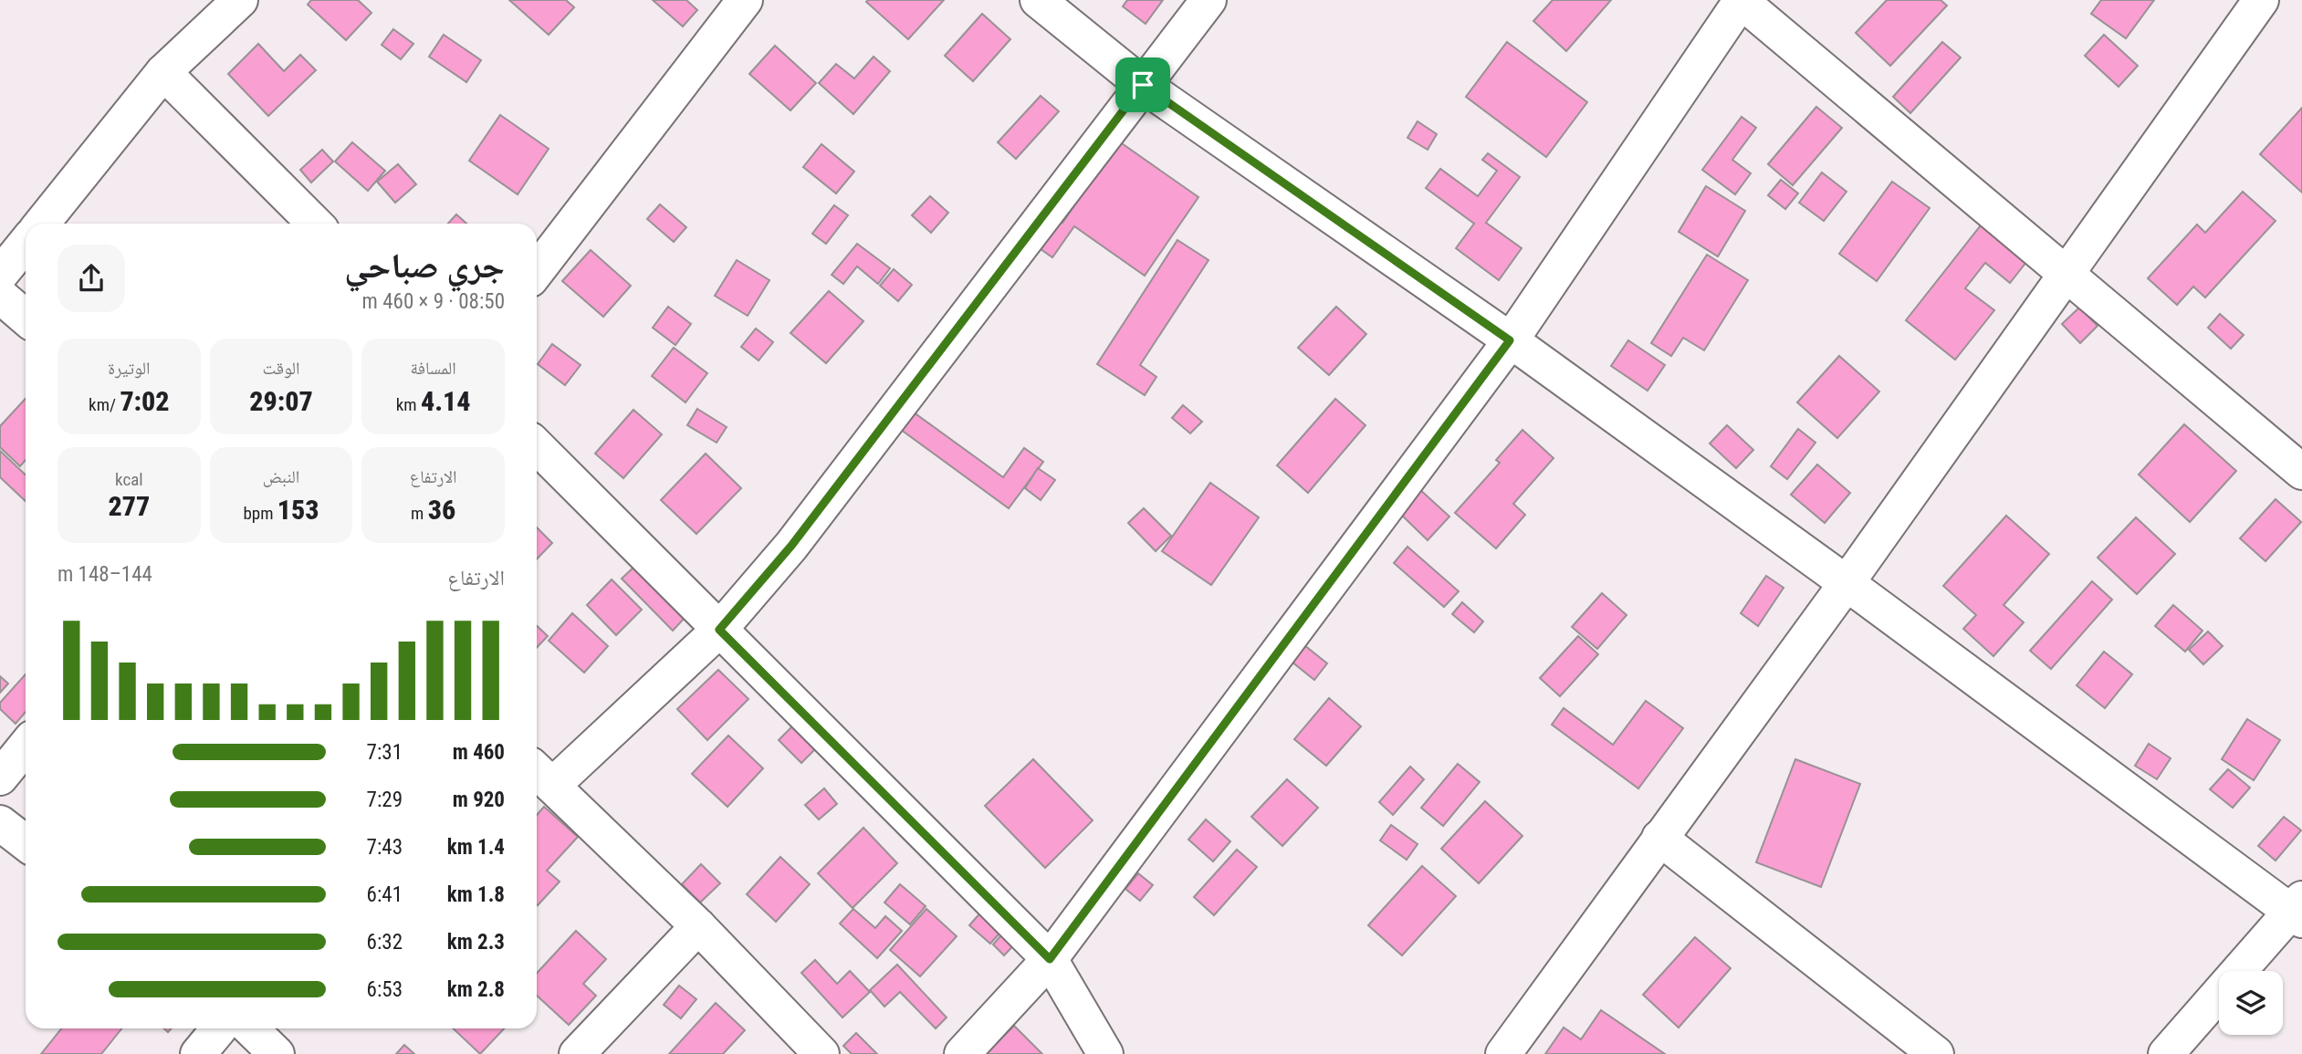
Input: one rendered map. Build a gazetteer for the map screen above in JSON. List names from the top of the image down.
{
  "page": {
    "heading": ["جري صباحي", "08:50 · 9 × 460 m"],
    "stats": [
      ["المسافة", "4.14 km"],
      ["الوقت", "29:07"],
      ["الوتيرة", "7:02 /km"],
      ["الارتفاع", "36 m"],
      ["النبض", "153 bpm"],
      ["kcal", "277"]
    ],
    "chart": ["الارتفاع", "144–148 m"],
    "list": [
      {
        "name": "460 m",
        "note": "7:31"
      },
      {
        "name": "920 m",
        "note": "7:29"
      },
      {
        "name": "1.4 km",
        "note": "7:43"
      },
      {
        "name": "1.8 km",
        "note": "6:41"
      },
      {
        "name": "2.3 km",
        "note": "6:32"
      },
      {
        "name": "2.8 km",
        "note": "6:53"
      }
    ]
  }
}
